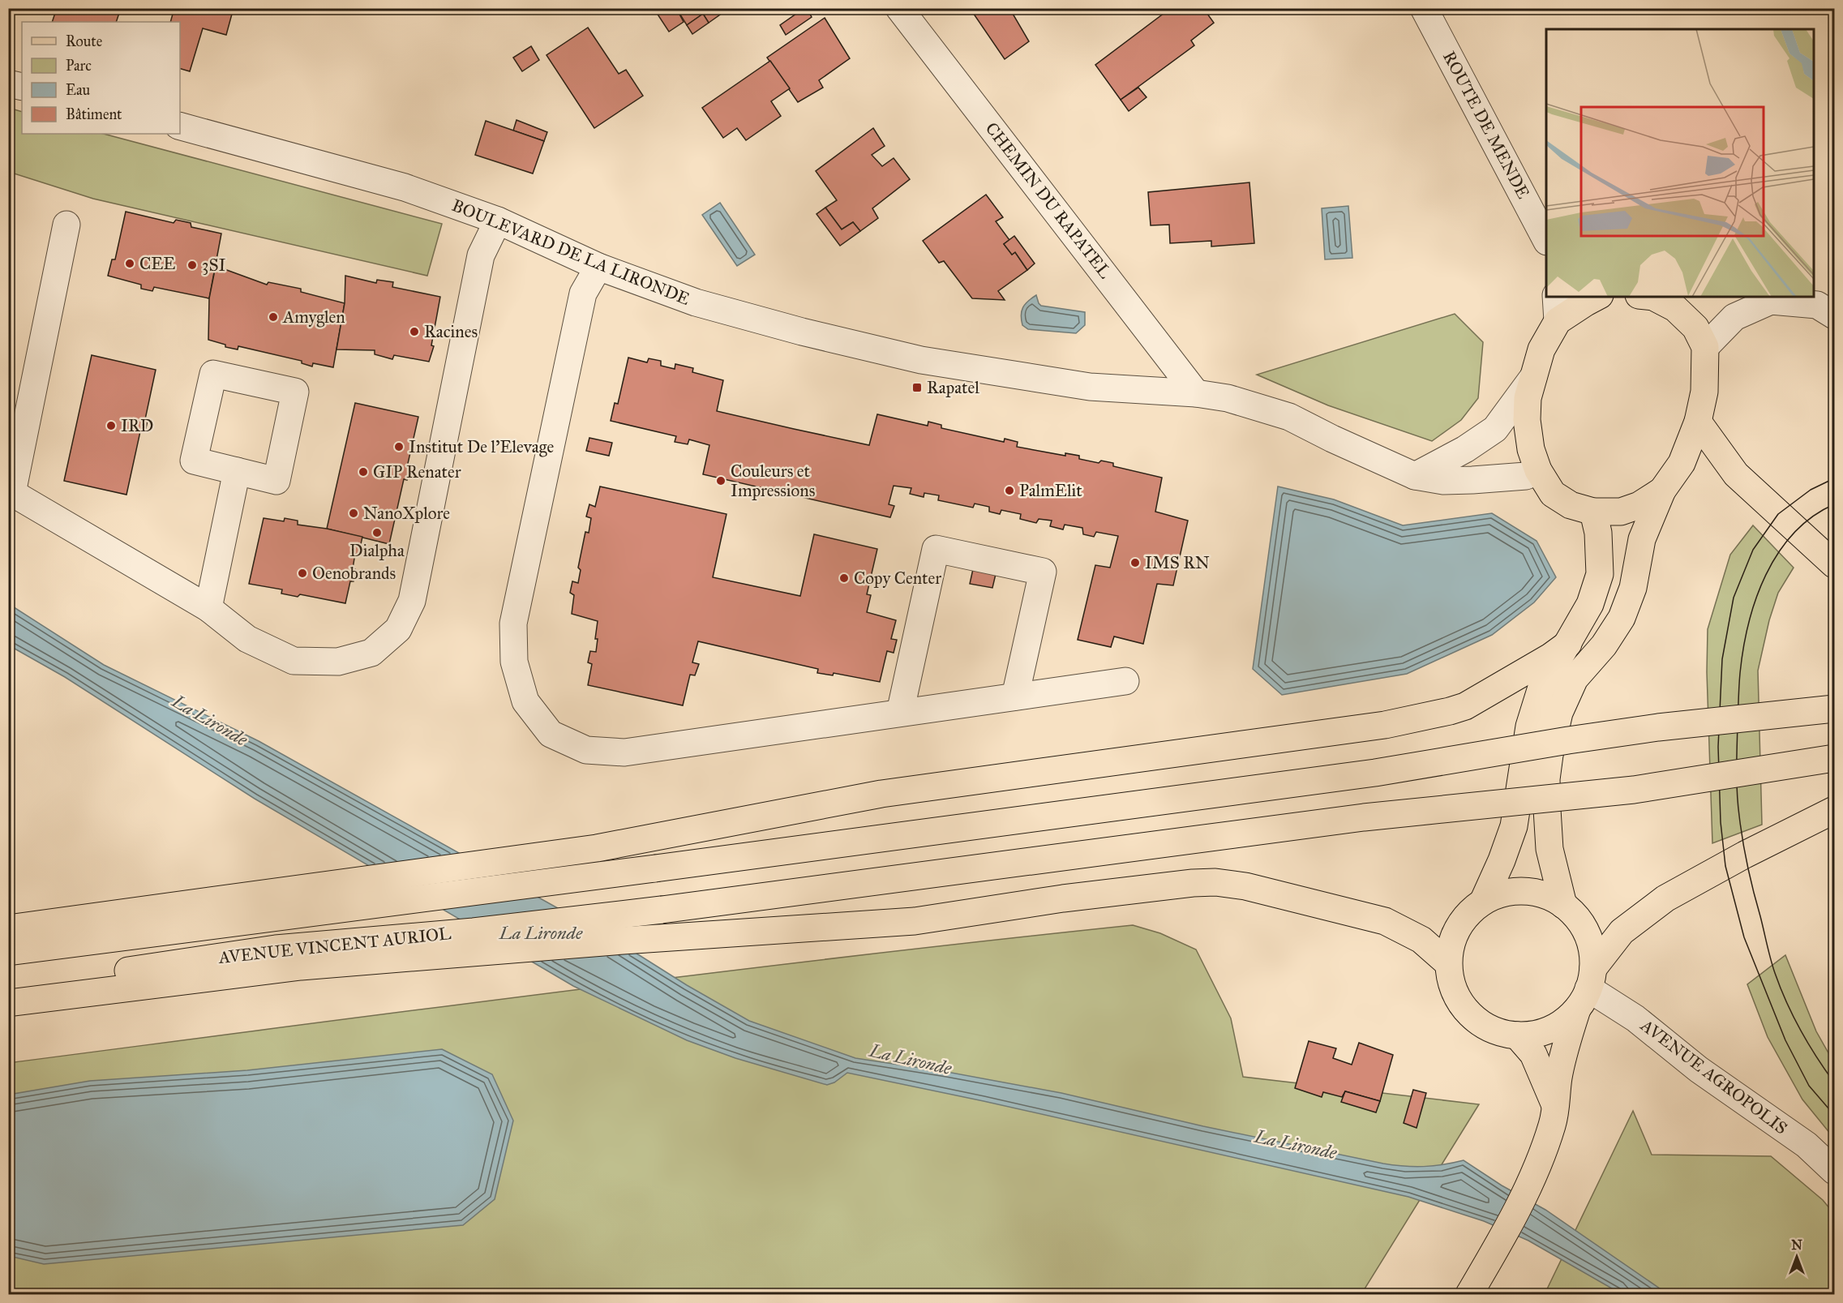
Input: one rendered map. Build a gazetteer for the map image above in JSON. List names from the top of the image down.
{
  "streets": {
    "main road": ["AVENUE VINCENT AURIOL"],
    "street": [
      "ROUTE DE MENDE",
      "CHEMIN DU RAPATEL",
      "BOULEVARD DE LA LIRONDE",
      "AVENUE AGROPOLIS"
    ]
  },
  "crossings": [
    ["CHEMIN DU RAPATEL", "BOULEVARD DE LA LIRONDE"]
  ],
  "water": ["La Lironde"],
  "places": {
    "other": [
      "CEE",
      "3SI",
      "Amyglen",
      "Racines",
      "IRD",
      "Institut De l'Elevage",
      "GIP Renater",
      "Couleurs et Impressions",
      "PalmElit",
      "NanoXplore",
      "Dialpha",
      "IMS RN",
      "Oenobrands",
      "Copy Center"
    ],
    "transit": ["Rapatel"]
  },
  "legend": [
    "Route",
    "Parc",
    "Eau",
    "Bâtiment"
  ],
  "north": "top"
}
